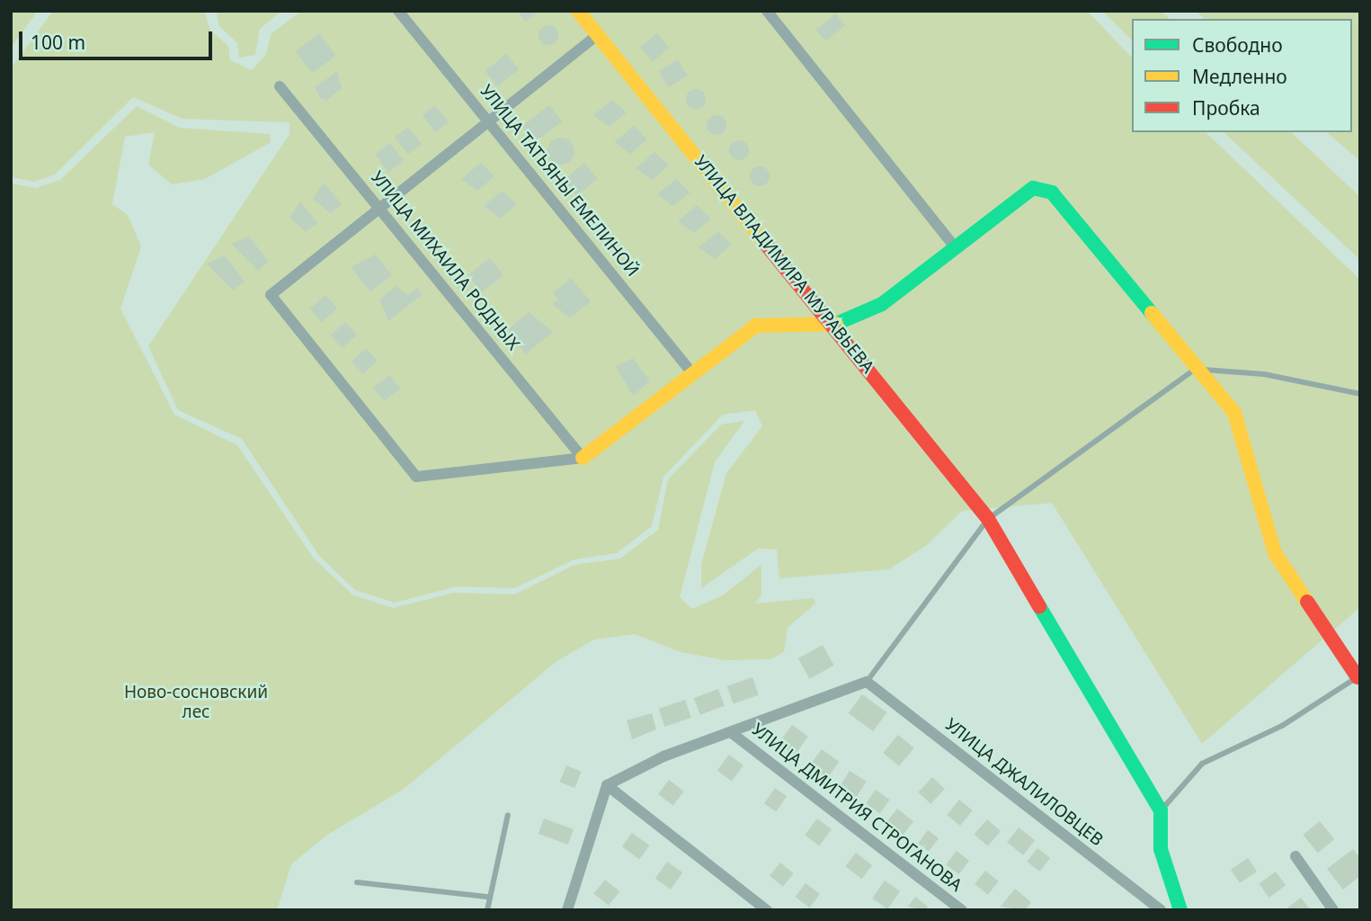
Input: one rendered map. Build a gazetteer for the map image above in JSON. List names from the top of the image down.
{
  "streets": {
    "street": [
      "УЛИЦА ТАТЬЯНЫ ЕМЕЛИНОЙ",
      "УЛИЦА МИХАИЛА РОДНЫХ",
      "УЛИЦА ВЛАДИМИРА МУРАВЬЕВА",
      "УЛИЦА ДЖАЛИЛОВЦЕВ",
      "УЛИЦА ДМИТРИЯ СТРОГАНОВА"
    ]
  },
  "parks": ["Ново-сосновский лес"],
  "legend": ["Свободно", "Медленно", "Пробка"],
  "scale_bar": "100 m"
}
